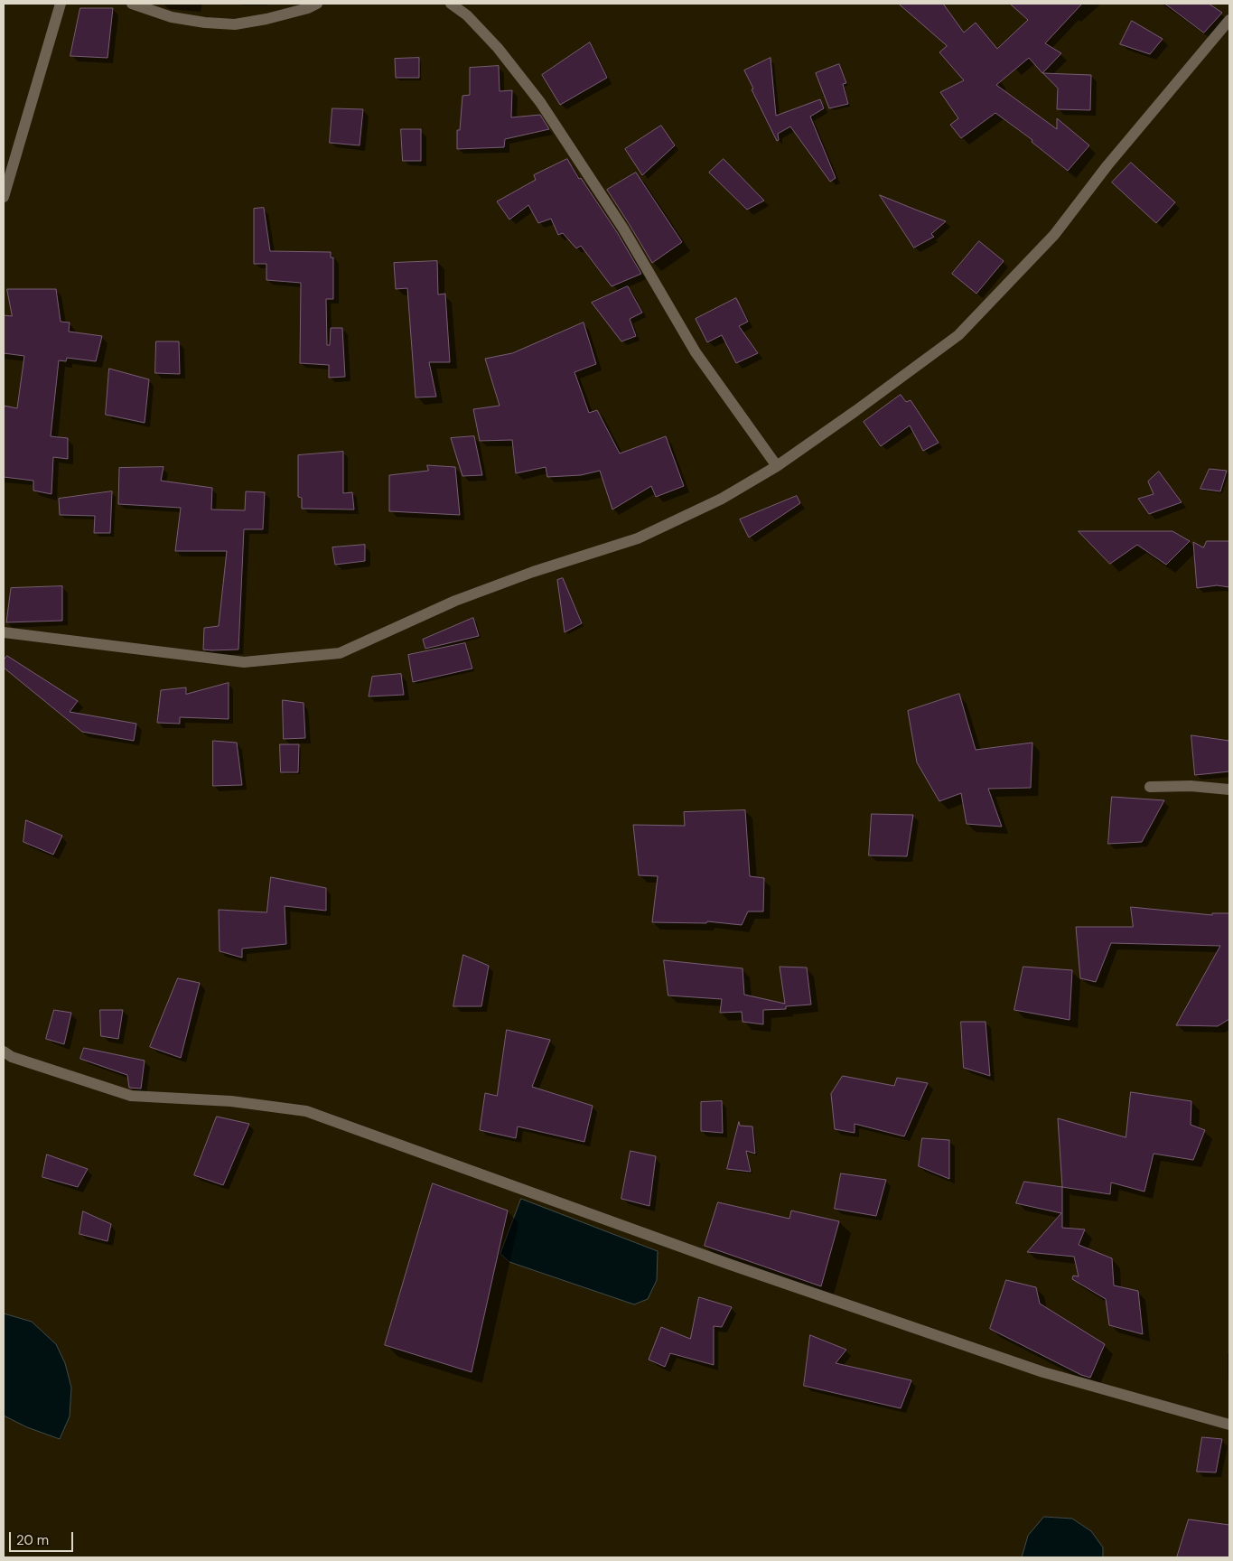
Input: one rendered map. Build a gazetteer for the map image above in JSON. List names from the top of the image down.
{
  "scale_bar": "20 m"
}
